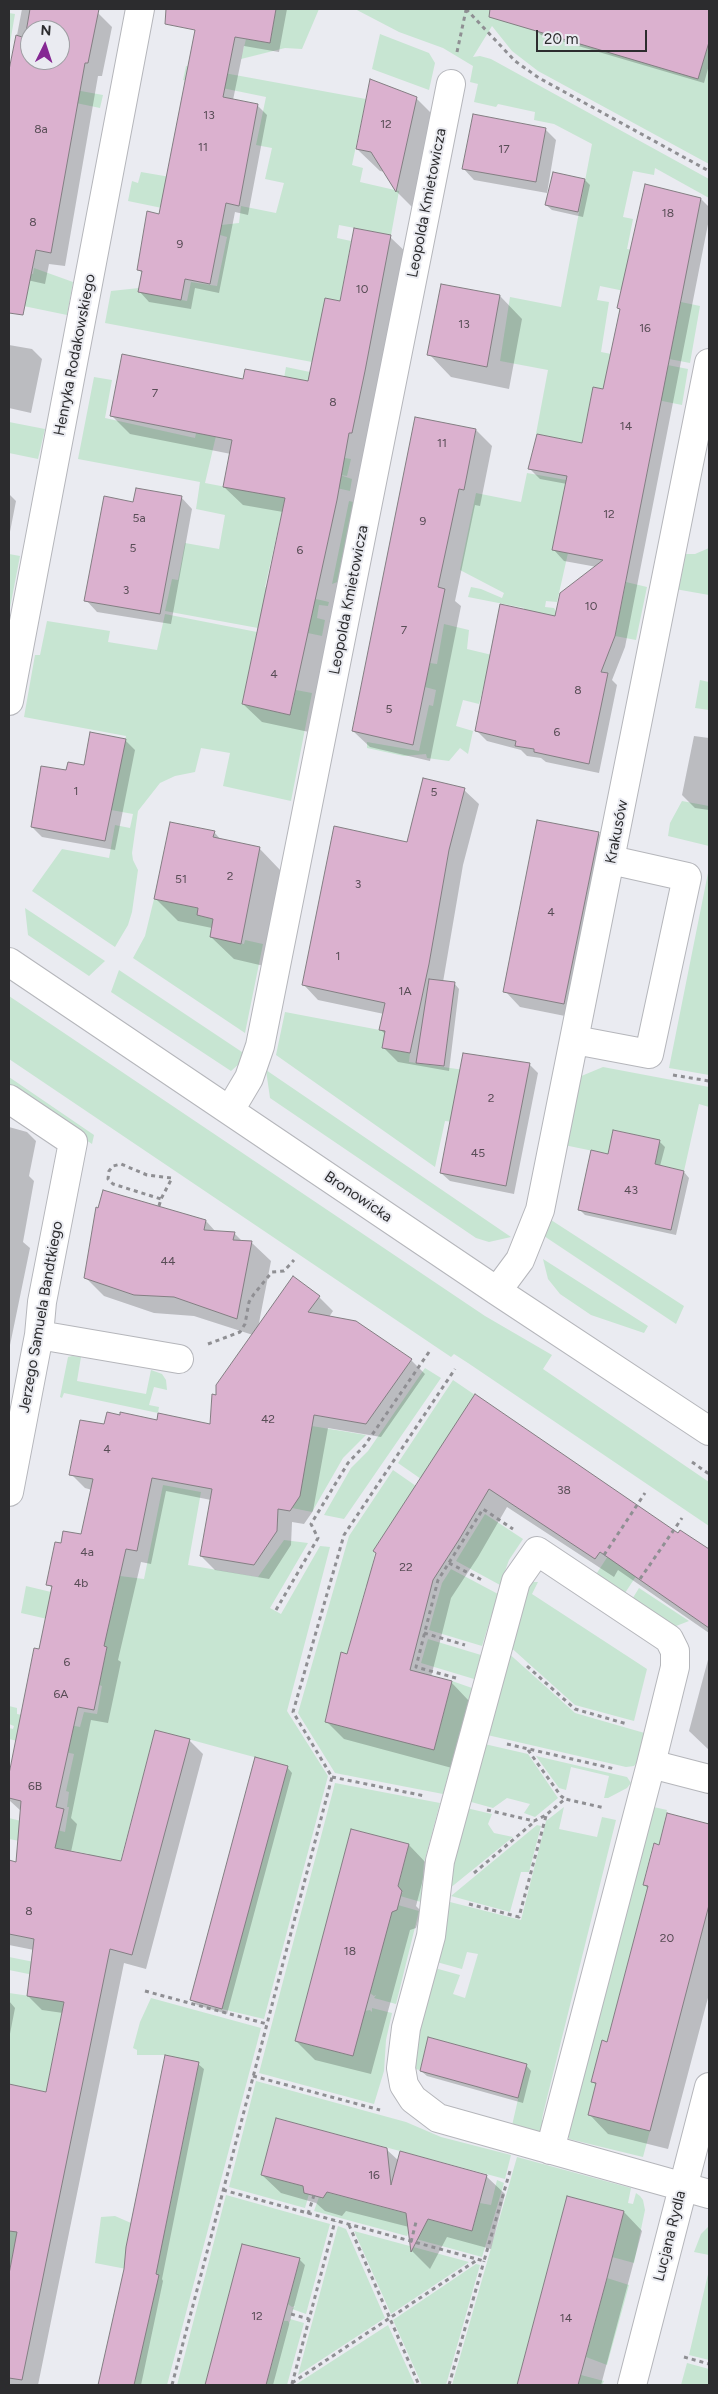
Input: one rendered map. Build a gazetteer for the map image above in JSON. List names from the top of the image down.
{
  "streets": {
    "street": [
      "Leopolda Kmietowicza",
      "Henryka Rodakowskiego",
      "Krakusów",
      "Bronowicka",
      "Jerzego Samuela Bandtkiego",
      "Lucjana Rydla"
    ]
  },
  "crossings": [
    ["Leopolda Kmietowicza", "Bronowicka"],
    ["Krakusów", "Bronowicka"]
  ],
  "house_numbers": [
    "13",
    "12",
    "8a",
    "11",
    "17",
    "18",
    "8",
    "9",
    "10",
    "13",
    "16",
    "7",
    "8",
    "14",
    "11",
    "12",
    "5a",
    "9",
    "5",
    "6",
    "3",
    "10",
    "7",
    "4",
    "8",
    "5",
    "6",
    "1",
    "5",
    "2",
    "51",
    "3",
    "4",
    "1",
    "1A",
    "2",
    "45",
    "43",
    "44",
    "42",
    "4",
    "38",
    "4a",
    "22",
    "4b",
    "6",
    "6A",
    "6B",
    "8",
    "20",
    "18",
    "16",
    "12",
    "14"
  ],
  "scale_bar": "20 m",
  "north": "top"
}
